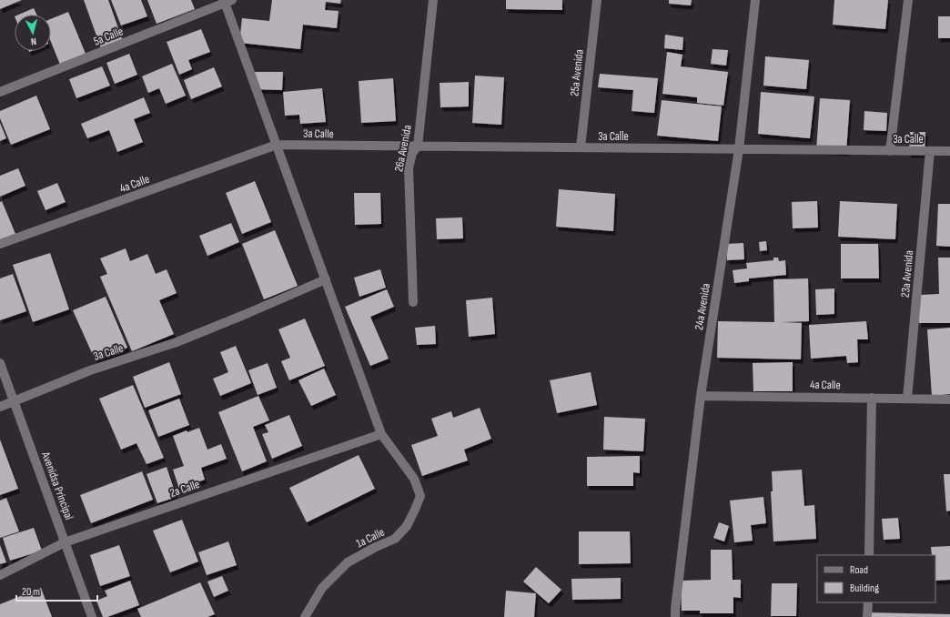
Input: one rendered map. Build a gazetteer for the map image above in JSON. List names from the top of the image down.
{
  "streets": {
    "street": [
      "5a Calle",
      "25a Avenida",
      "3a Calle",
      "26a Avenida",
      "4a Calle",
      "23a Avenida",
      "24a Avenida",
      "Avenidsa Principal",
      "2a Calle",
      "1a Calle"
    ]
  },
  "crossings": [
    ["5a Calle", "1a Calle"],
    ["25a Avenida", "3a Calle"],
    ["3a Calle", "26a Avenida"],
    ["3a Calle", "4a Calle"],
    ["3a Calle", "23a Avenida"],
    ["3a Calle", "24a Avenida"],
    ["3a Calle", "Avenidsa Principal"],
    ["3a Calle", "1a Calle"],
    ["4a Calle", "23a Avenida"],
    ["4a Calle", "24a Avenida"],
    ["4a Calle", "1a Calle"],
    ["Avenidsa Principal", "2a Calle"],
    ["2a Calle", "1a Calle"]
  ],
  "legend": ["Road", "Building"],
  "scale_bar": "20 m",
  "north": "bottom"
}
